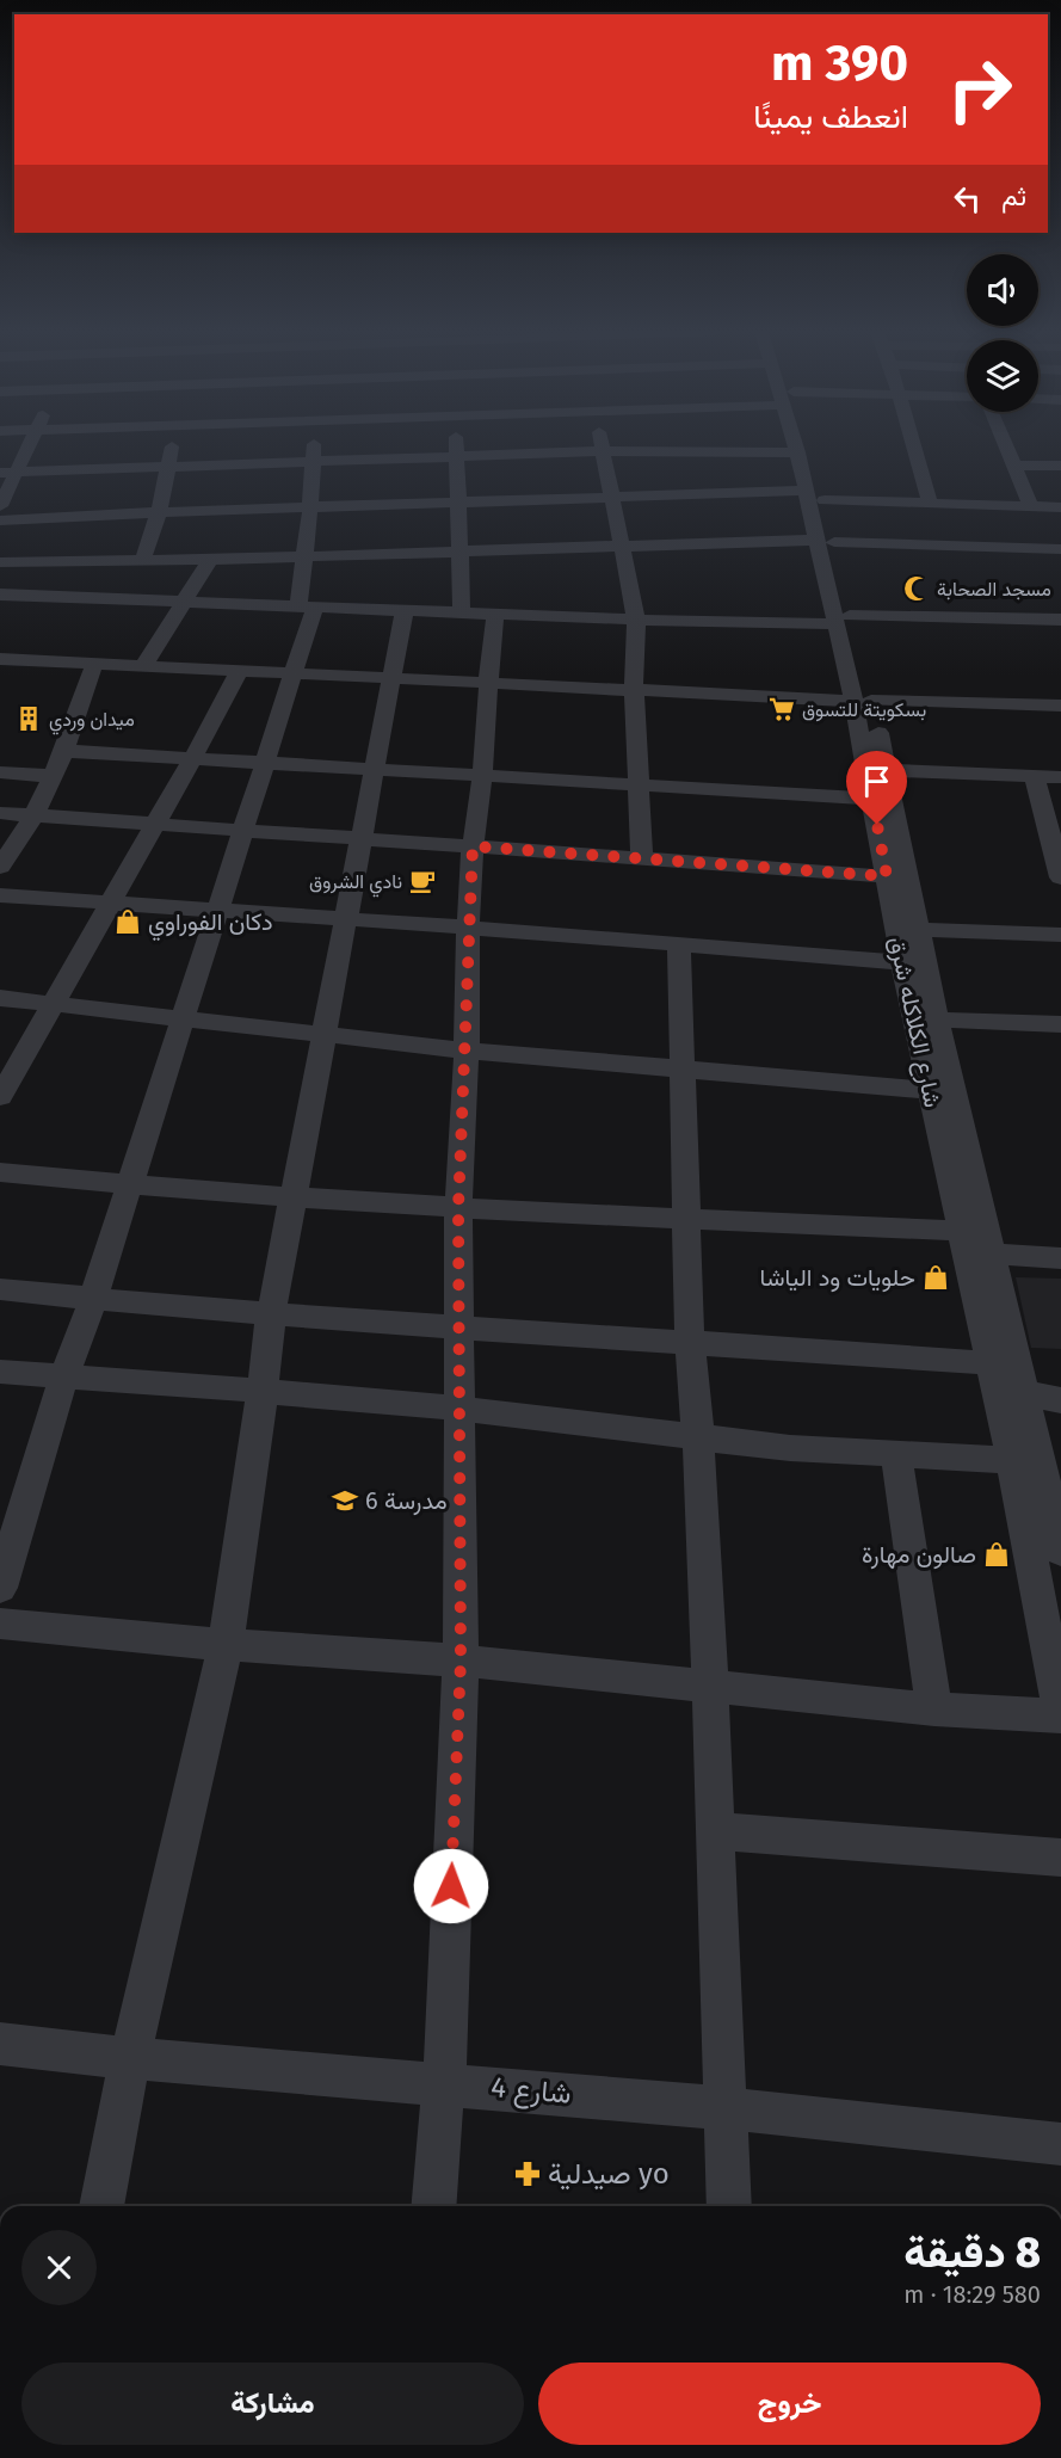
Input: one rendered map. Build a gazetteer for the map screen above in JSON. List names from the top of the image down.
{
  "streets": {
    "street": ["شارع الكلاكله شرق", "شارع 4"]
  },
  "places": {
    "mosque": ["مسجد الصحابة"],
    "supermarket": ["بسكويتة للتسوق"],
    "building": ["ميدان وردي"],
    "cafe": ["نادي الشروق"],
    "shop": ["دكان الفوراوي", "حلويات ود الياشا", "صالون مهارة"],
    "school or university": ["مدرسة 6"],
    "pharmacy": ["صيدلية yo"]
  },
  "page": {
    "turn": ["390 m", "انعطف يمينًا"],
    "then": "ثم",
    "heading": ["8 دقيقة", "580 m · 18:29"],
    "buttons": ["خروج", "مشاركة"]
  }
}
